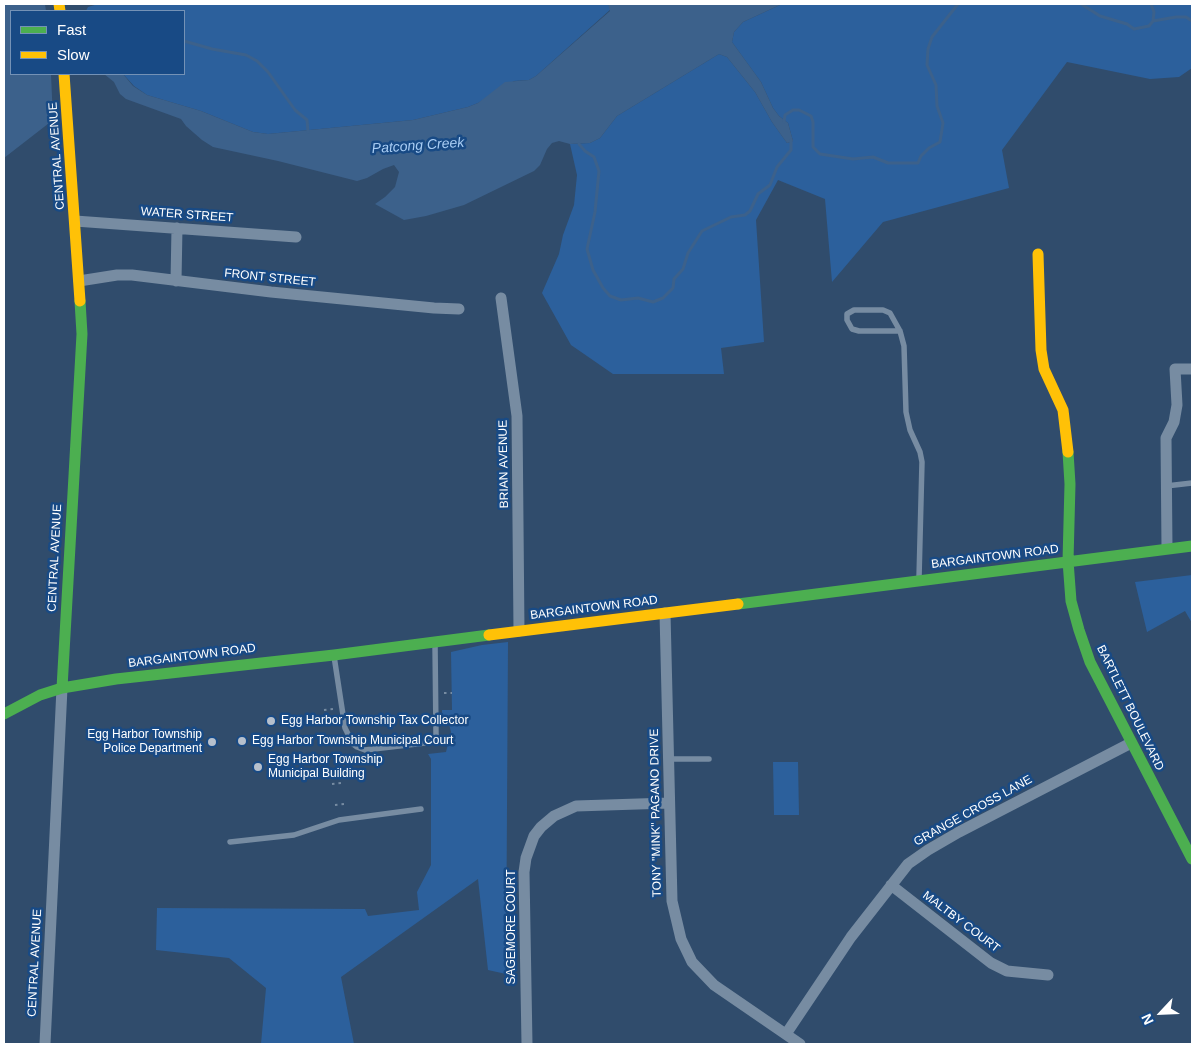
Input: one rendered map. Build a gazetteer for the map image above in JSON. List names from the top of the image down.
{
  "streets": {
    "street": [
      "CENTRAL AVENUE",
      "WATER STREET",
      "FRONT STREET",
      "BRIAN AVENUE",
      "BARGAINTOWN ROAD",
      "BARTLETT BOULEVARD",
      "GRANGE CROSS LANE",
      "TONY \"MINK\" PAGANO DRIVE",
      "MALTBY COURT",
      "SAGEMORE COURT"
    ]
  },
  "crossings": [
    ["CENTRAL AVENUE", "WATER STREET"],
    ["CENTRAL AVENUE", "FRONT STREET"],
    ["CENTRAL AVENUE", "BARGAINTOWN ROAD"],
    ["BRIAN AVENUE", "BARGAINTOWN ROAD"],
    ["BARGAINTOWN ROAD", "BARTLETT BOULEVARD"],
    ["BARGAINTOWN ROAD", "TONY \"MINK\" PAGANO DRIVE"],
    ["BARTLETT BOULEVARD", "GRANGE CROSS LANE"],
    ["GRANGE CROSS LANE", "TONY \"MINK\" PAGANO DRIVE"],
    ["GRANGE CROSS LANE", "MALTBY COURT"],
    ["TONY \"MINK\" PAGANO DRIVE", "SAGEMORE COURT"]
  ],
  "water": ["Patcong Creek"],
  "places": [
    "Egg Harbor Township Tax Collector",
    "Egg Harbor Township Municipal Court",
    "Egg Harbor Township Police Department",
    "Egg Harbor Township Municipal Building"
  ],
  "legend": ["Fast", "Slow"],
  "north": "bottom left"
}
